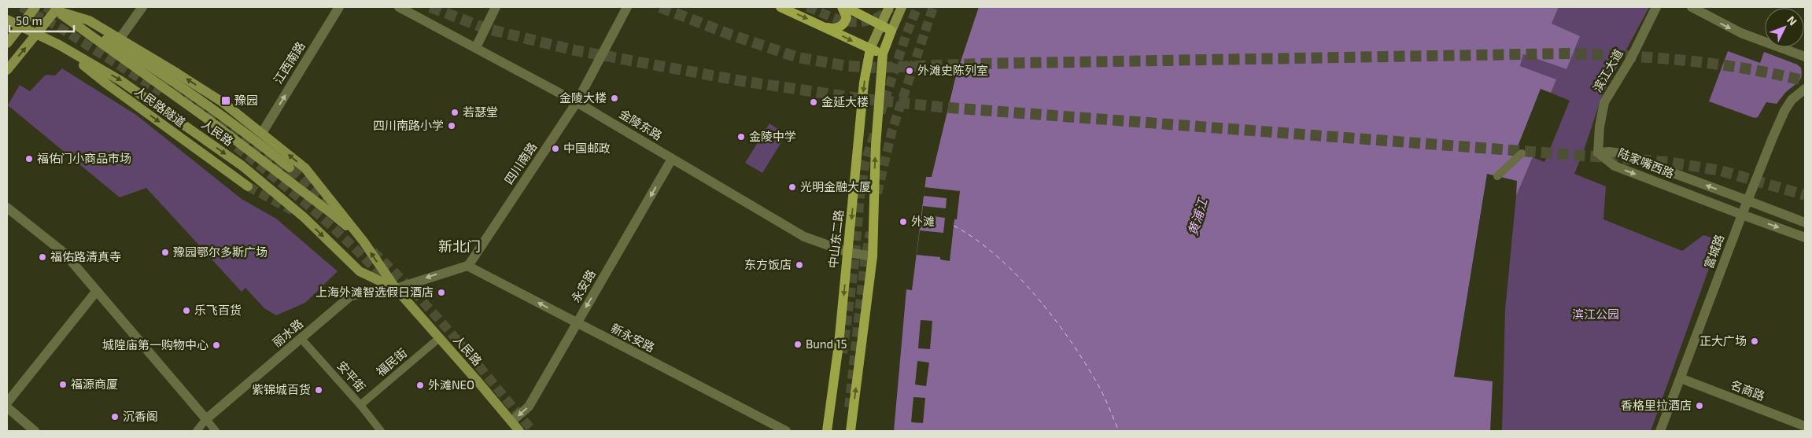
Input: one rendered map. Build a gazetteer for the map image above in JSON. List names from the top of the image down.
{
  "streets": {
    "main road": ["人民路隧道", "人民路", "中山东二路"],
    "street": [
      "江西南路",
      "滨江大道",
      "金陵东路",
      "四川南路",
      "陆家嘴西路",
      "富城路",
      "永安路",
      "丽水路",
      "新永安路",
      "福民街",
      "安平街",
      "名商路"
    ]
  },
  "crossings": [
    ["江西南路", "人民路"],
    ["滨江大道", "陆家嘴西路"],
    ["人民路隧道", "人民路"],
    ["金陵东路", "四川南路"],
    ["金陵东路", "中山东二路"],
    ["金陵东路", "永安路"],
    ["人民路", "永安路"],
    ["人民路", "丽水路"],
    ["人民路", "福民街"],
    ["四川南路", "新永安路"],
    ["陆家嘴西路", "富城路"],
    ["富城路", "名商路"],
    ["永安路", "新永安路"],
    ["丽水路", "安平街"],
    ["福民街", "安平街"]
  ],
  "one_way": ["江西南路", "永安路"],
  "districts": ["新北门"],
  "water": ["黄浦江"],
  "parks": ["滨江公园"],
  "places": {
    "other": [
      "外滩史陈列室",
      "金陵大楼",
      "金延大楼",
      "若瑟堂",
      "四川南路小学",
      "金陵中学",
      "中国邮政",
      "福佑门小商品市场",
      "光明金融大厦",
      "外滩",
      "豫园鄂尔多斯广场",
      "福佑路清真寺",
      "东方饭店",
      "上海外滩智选假日酒店",
      "乐飞百货",
      "正大广场",
      "Bund 15",
      "城隍庙第一购物中心",
      "福源商厦",
      "外滩NEO",
      "紫锦城百货",
      "香格里拉酒店",
      "沉香阁"
    ],
    "transit": ["豫园"]
  },
  "scale_bar": "50 m",
  "north": "top right"
}
